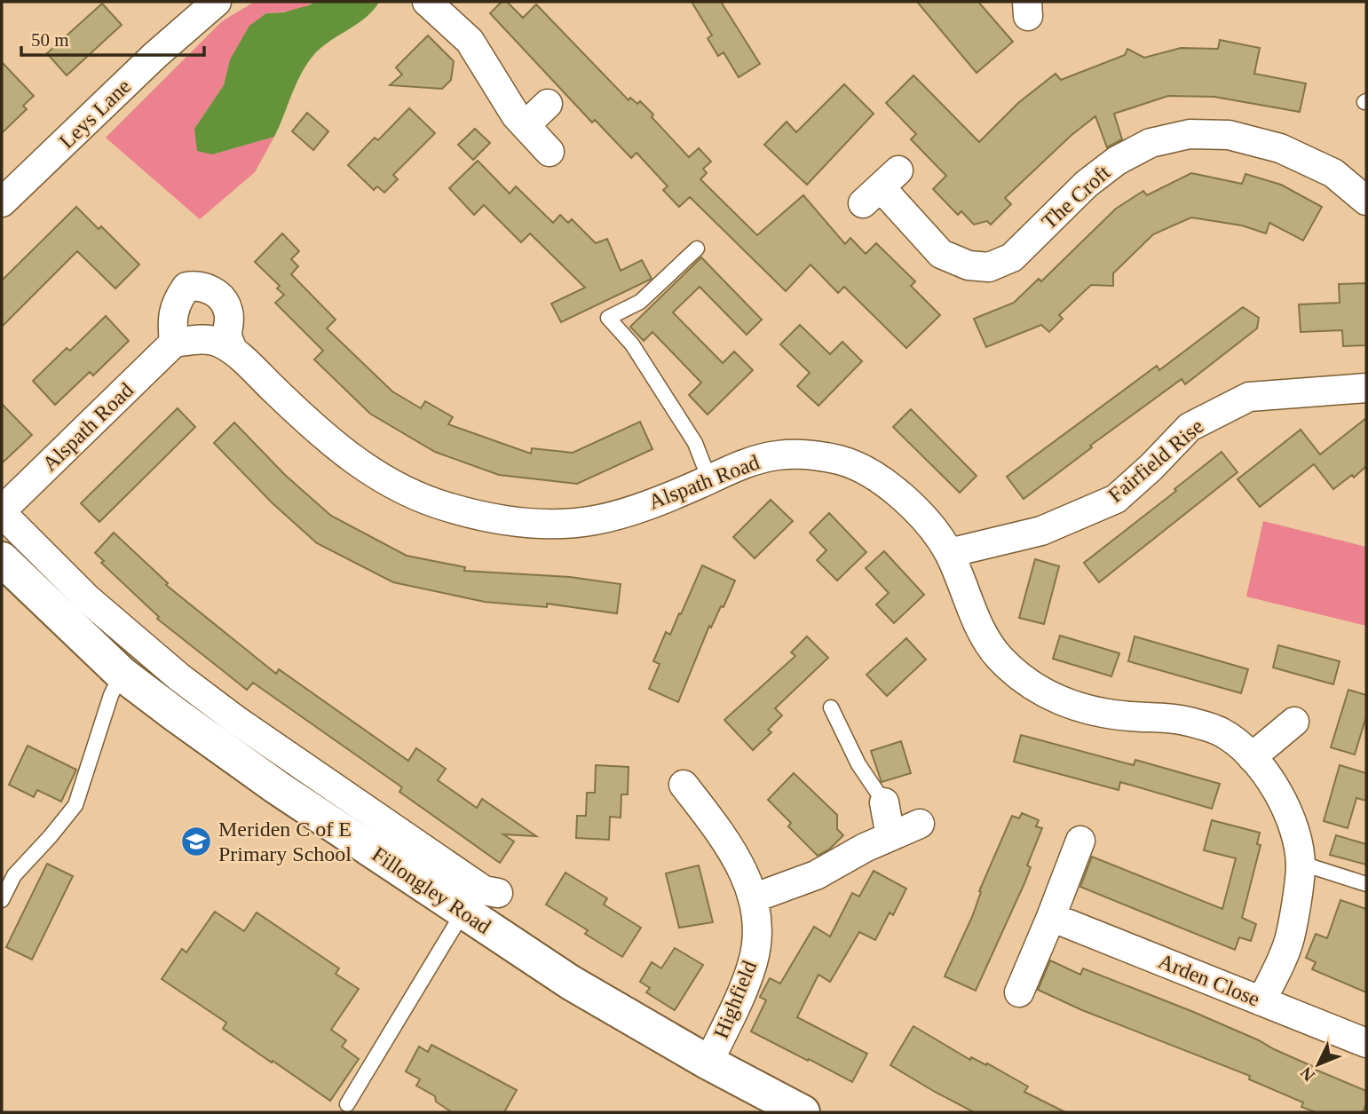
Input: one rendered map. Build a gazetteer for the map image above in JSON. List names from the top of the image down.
{
  "streets": {
    "main road": ["Fillongley Road"],
    "street": [
      "Leys Lane",
      "The Croft",
      "Alspath Road",
      "Fairfield Rise",
      "Arden Close",
      "Highfield"
    ]
  },
  "crossings": [
    ["Alspath Road", "Fairfield Rise"],
    ["Alspath Road", "Fillongley Road"],
    ["Alspath Road", "Arden Close"],
    ["Fillongley Road", "Highfield"]
  ],
  "places": {
    "school or university": ["Meriden C of E Primary School"]
  },
  "scale_bar": "50 m",
  "north": "bottom left"
}
